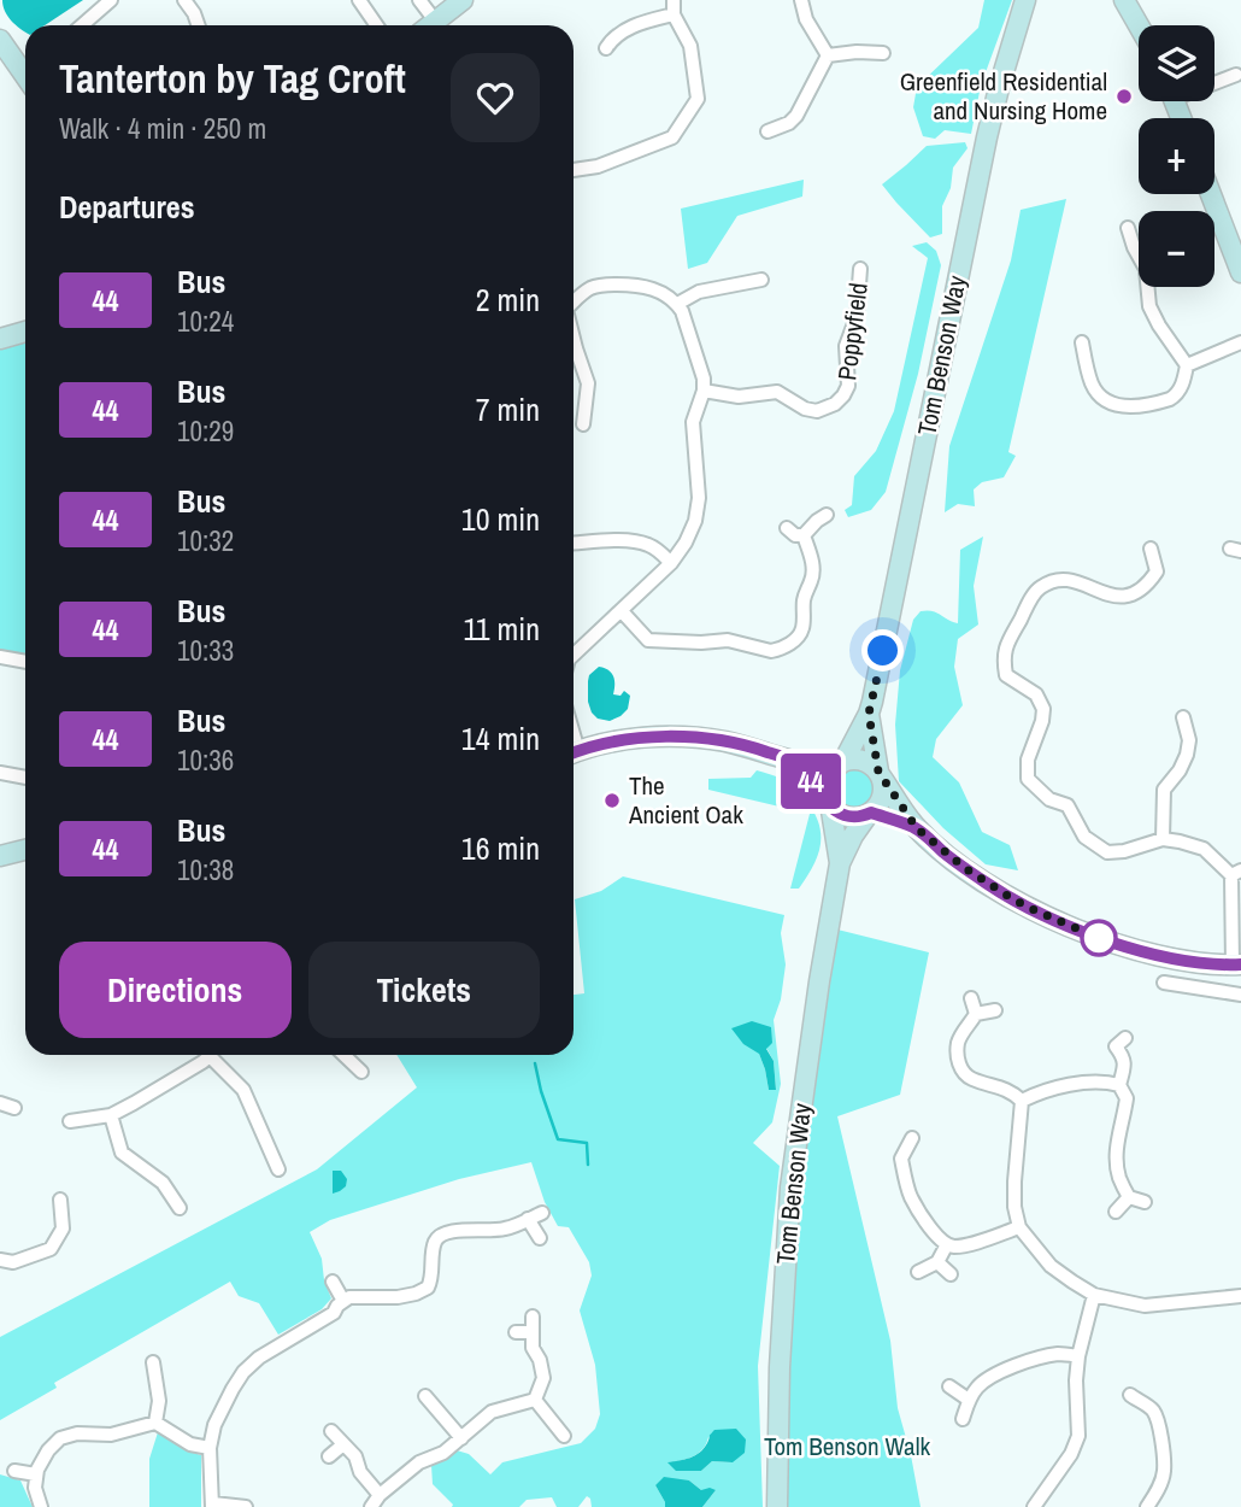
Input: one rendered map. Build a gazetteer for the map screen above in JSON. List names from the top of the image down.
{
  "streets": {
    "main road": ["Tom Benson Way"],
    "street": ["Poppyfield"]
  },
  "parks": ["Tom Benson Walk"],
  "places": ["Greenfield Residential and Nursing Home", "The Ancient Oak"],
  "lines": ["bus line 44"],
  "page": {
    "on_map": "44",
    "map_buttons": ["+", "−"],
    "heading": [
      ["Tanterton by Tag Croft", "Walk · 4 min · 250 m"],
      "Departures"
    ],
    "list": [
      {
        "mark": "44",
        "name": "Bus",
        "note": "10:24",
        "value": "2 min"
      },
      {
        "mark": "44",
        "name": "Bus",
        "note": "10:29",
        "value": "7 min"
      },
      {
        "mark": "44",
        "name": "Bus",
        "note": "10:32",
        "value": "10 min"
      },
      {
        "mark": "44",
        "name": "Bus",
        "note": "10:33",
        "value": "11 min"
      },
      {
        "mark": "44",
        "name": "Bus",
        "note": "10:36",
        "value": "14 min"
      },
      {
        "mark": "44",
        "name": "Bus",
        "note": "10:38",
        "value": "16 min"
      }
    ],
    "buttons": ["Directions", "Tickets"]
  }
}
